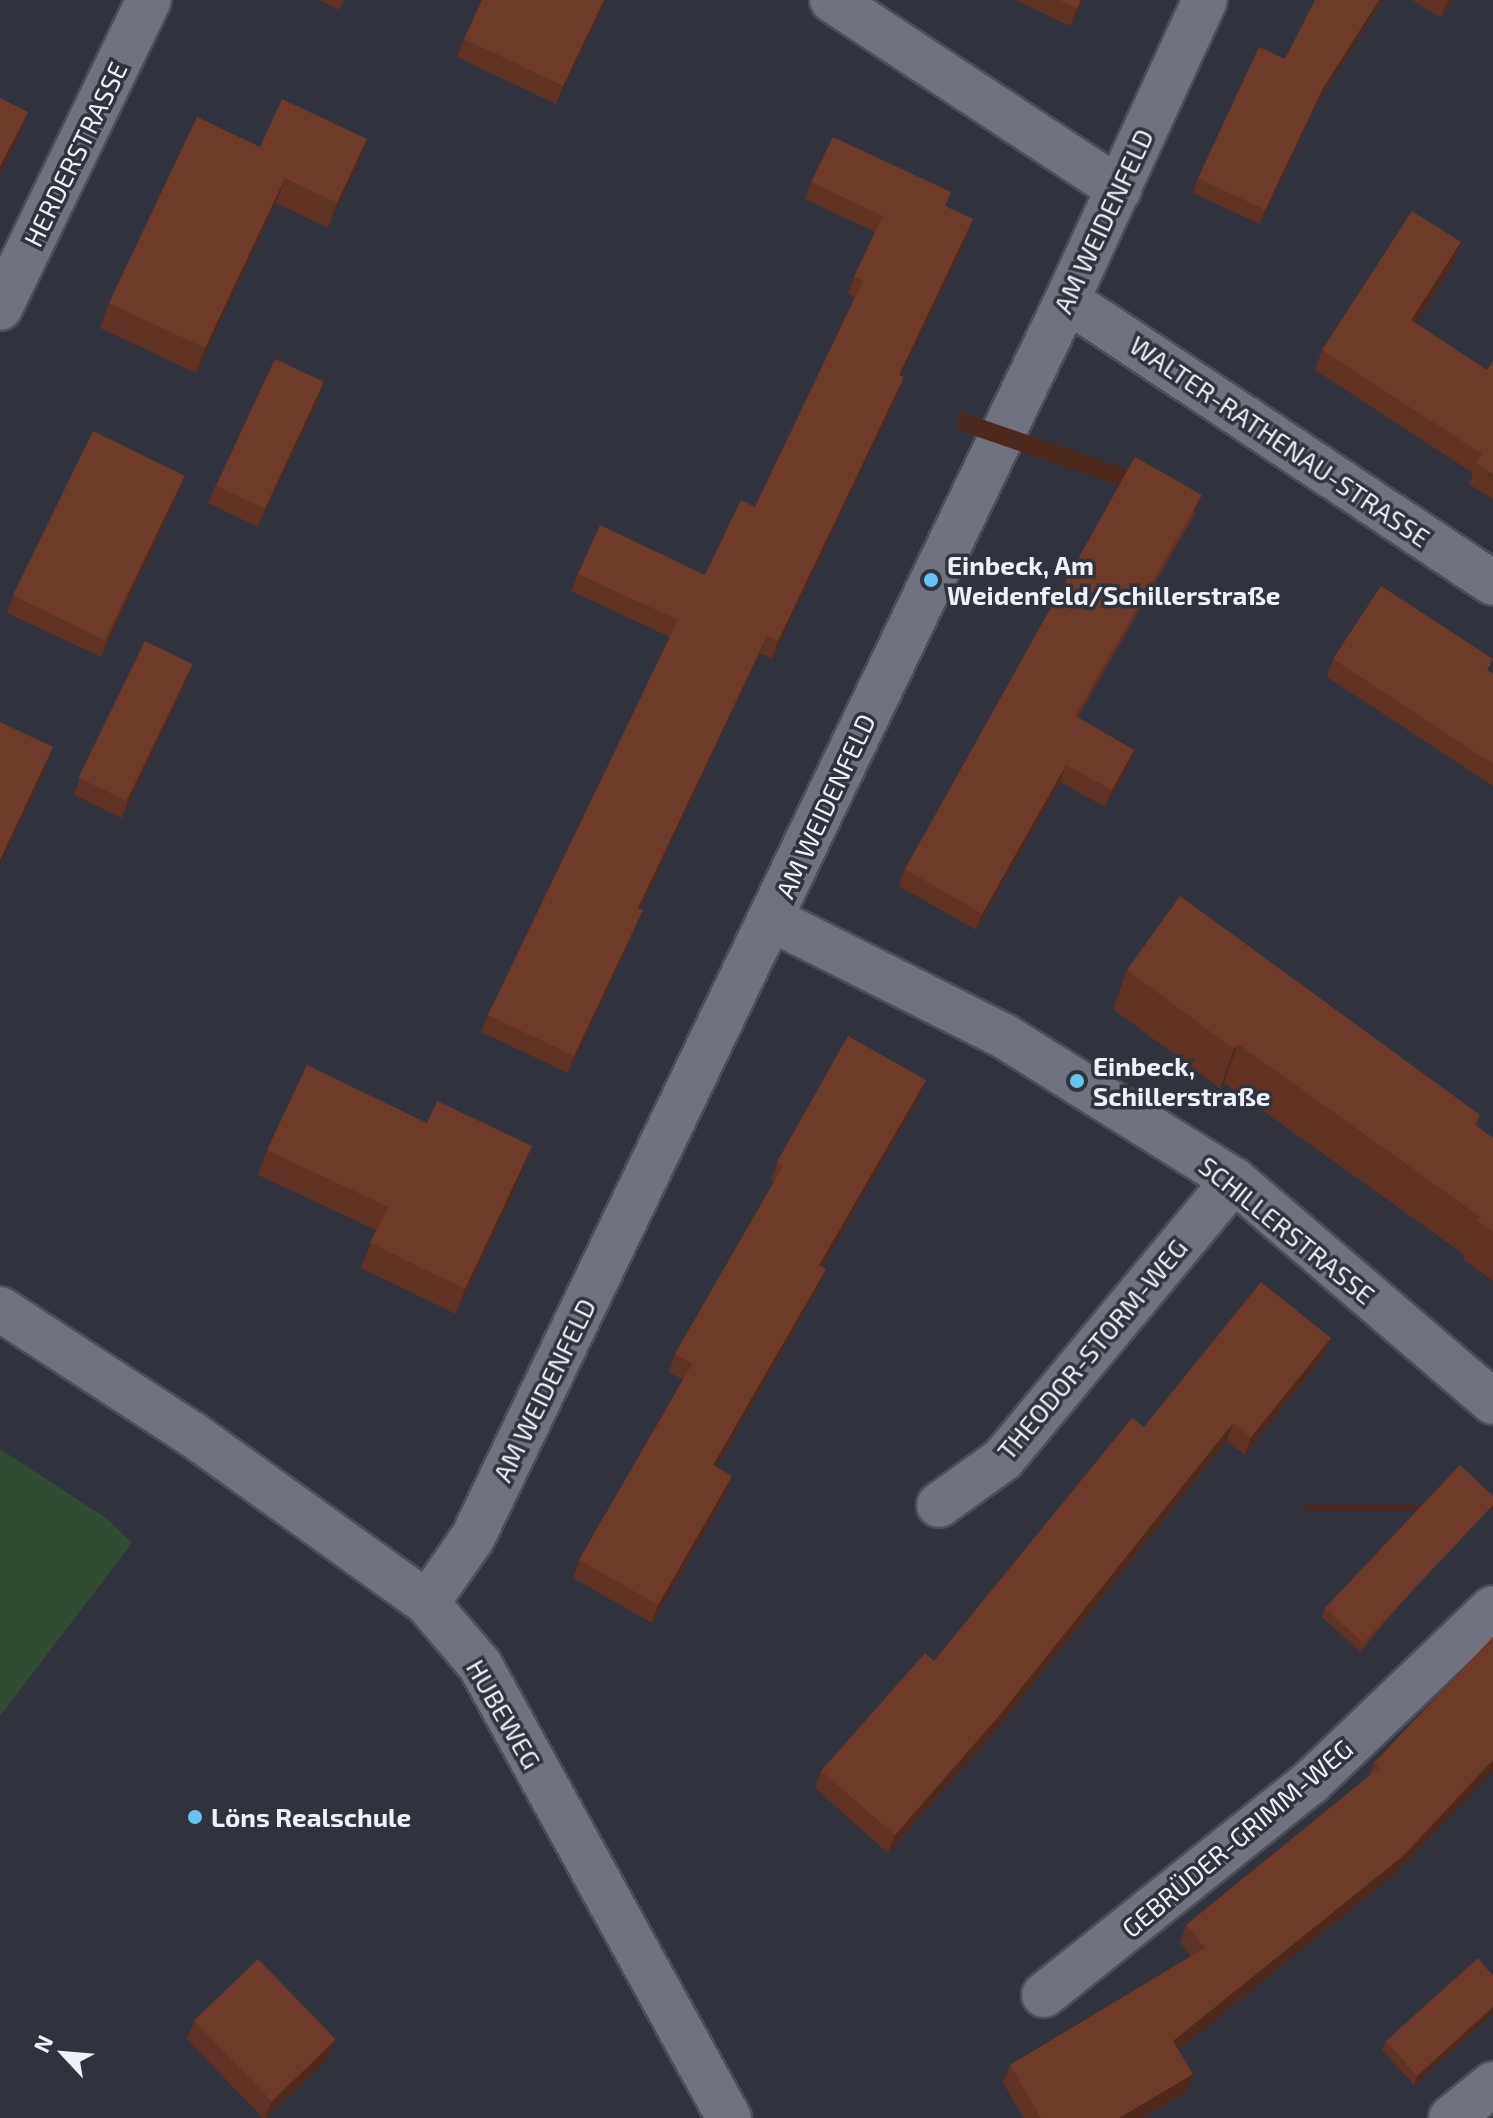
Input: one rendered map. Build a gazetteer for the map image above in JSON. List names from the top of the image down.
{
  "streets": {
    "street": [
      "HERDERSTRASSE",
      "AM WEIDENFELD",
      "WALTER-RATHENAU-STRASSE",
      "SCHILLERSTRASSE",
      "THEODOR-STORM-WEG",
      "HUBEWEG",
      "GEBRÜDER-GRIMM-WEG"
    ]
  },
  "crossings": [
    ["AM WEIDENFELD", "WALTER-RATHENAU-STRASSE"],
    ["AM WEIDENFELD", "SCHILLERSTRASSE"],
    ["AM WEIDENFELD", "HUBEWEG"],
    ["SCHILLERSTRASSE", "THEODOR-STORM-WEG"]
  ],
  "places": ["Einbeck, Am Weidenfeld/Schillerstraße", "Einbeck, Schillerstraße", "Löns Realschule"],
  "north": "top left"
}
